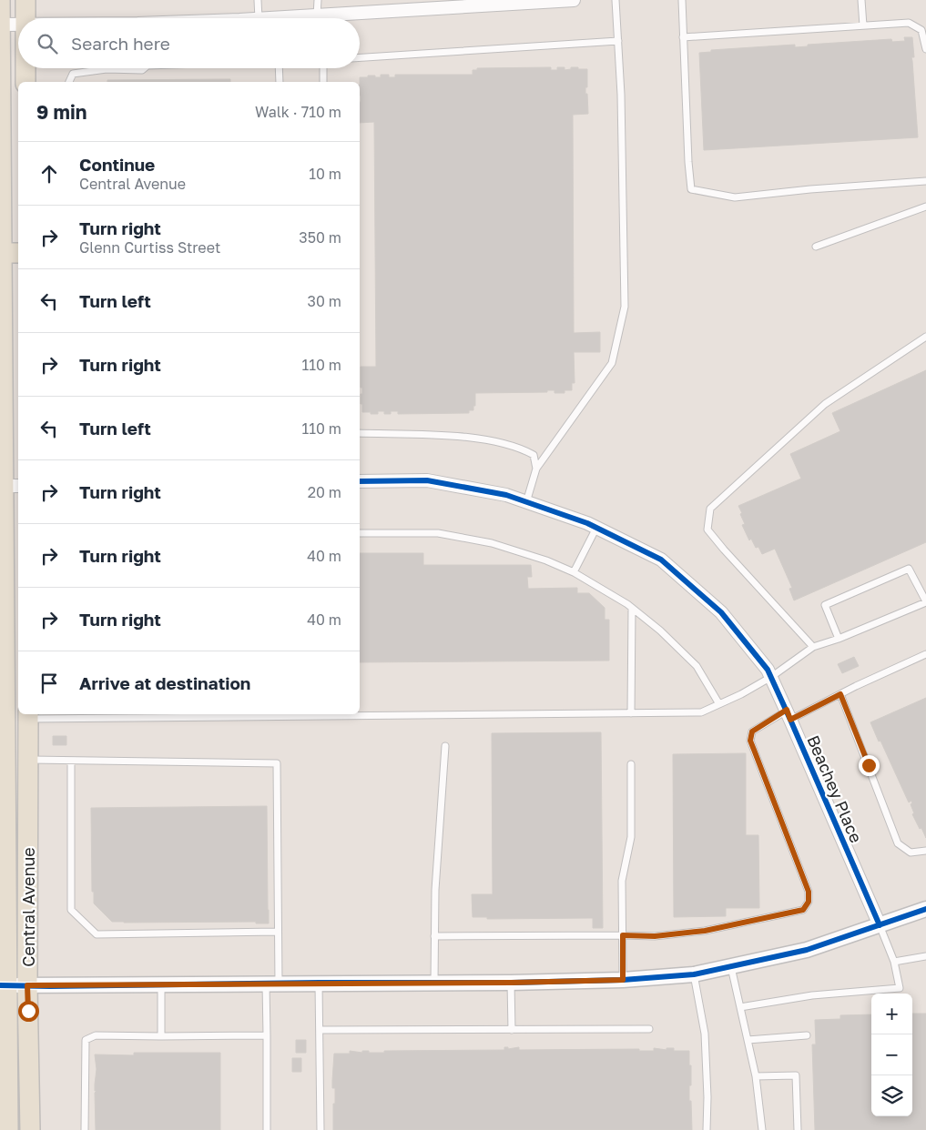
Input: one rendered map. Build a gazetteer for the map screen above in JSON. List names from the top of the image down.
{
  "streets": {
    "main road": ["Central Avenue"],
    "street": ["Beachey Place"]
  },
  "page": {
    "search": "Search here",
    "heading": ["9 min", "Walk · 710 m"],
    "list": [
      ["Continue", "Central Avenue", "10 m"],
      ["Turn right", "Glenn Curtiss Street", "350 m"],
      ["Turn left", "30 m"],
      ["Turn right", "110 m"],
      ["Turn left", "110 m"],
      ["Turn right", "20 m"],
      ["Turn right", "40 m"],
      ["Turn right", "40 m"],
      "Arrive at destination"
    ],
    "map_buttons": ["+", "−"]
  }
}
